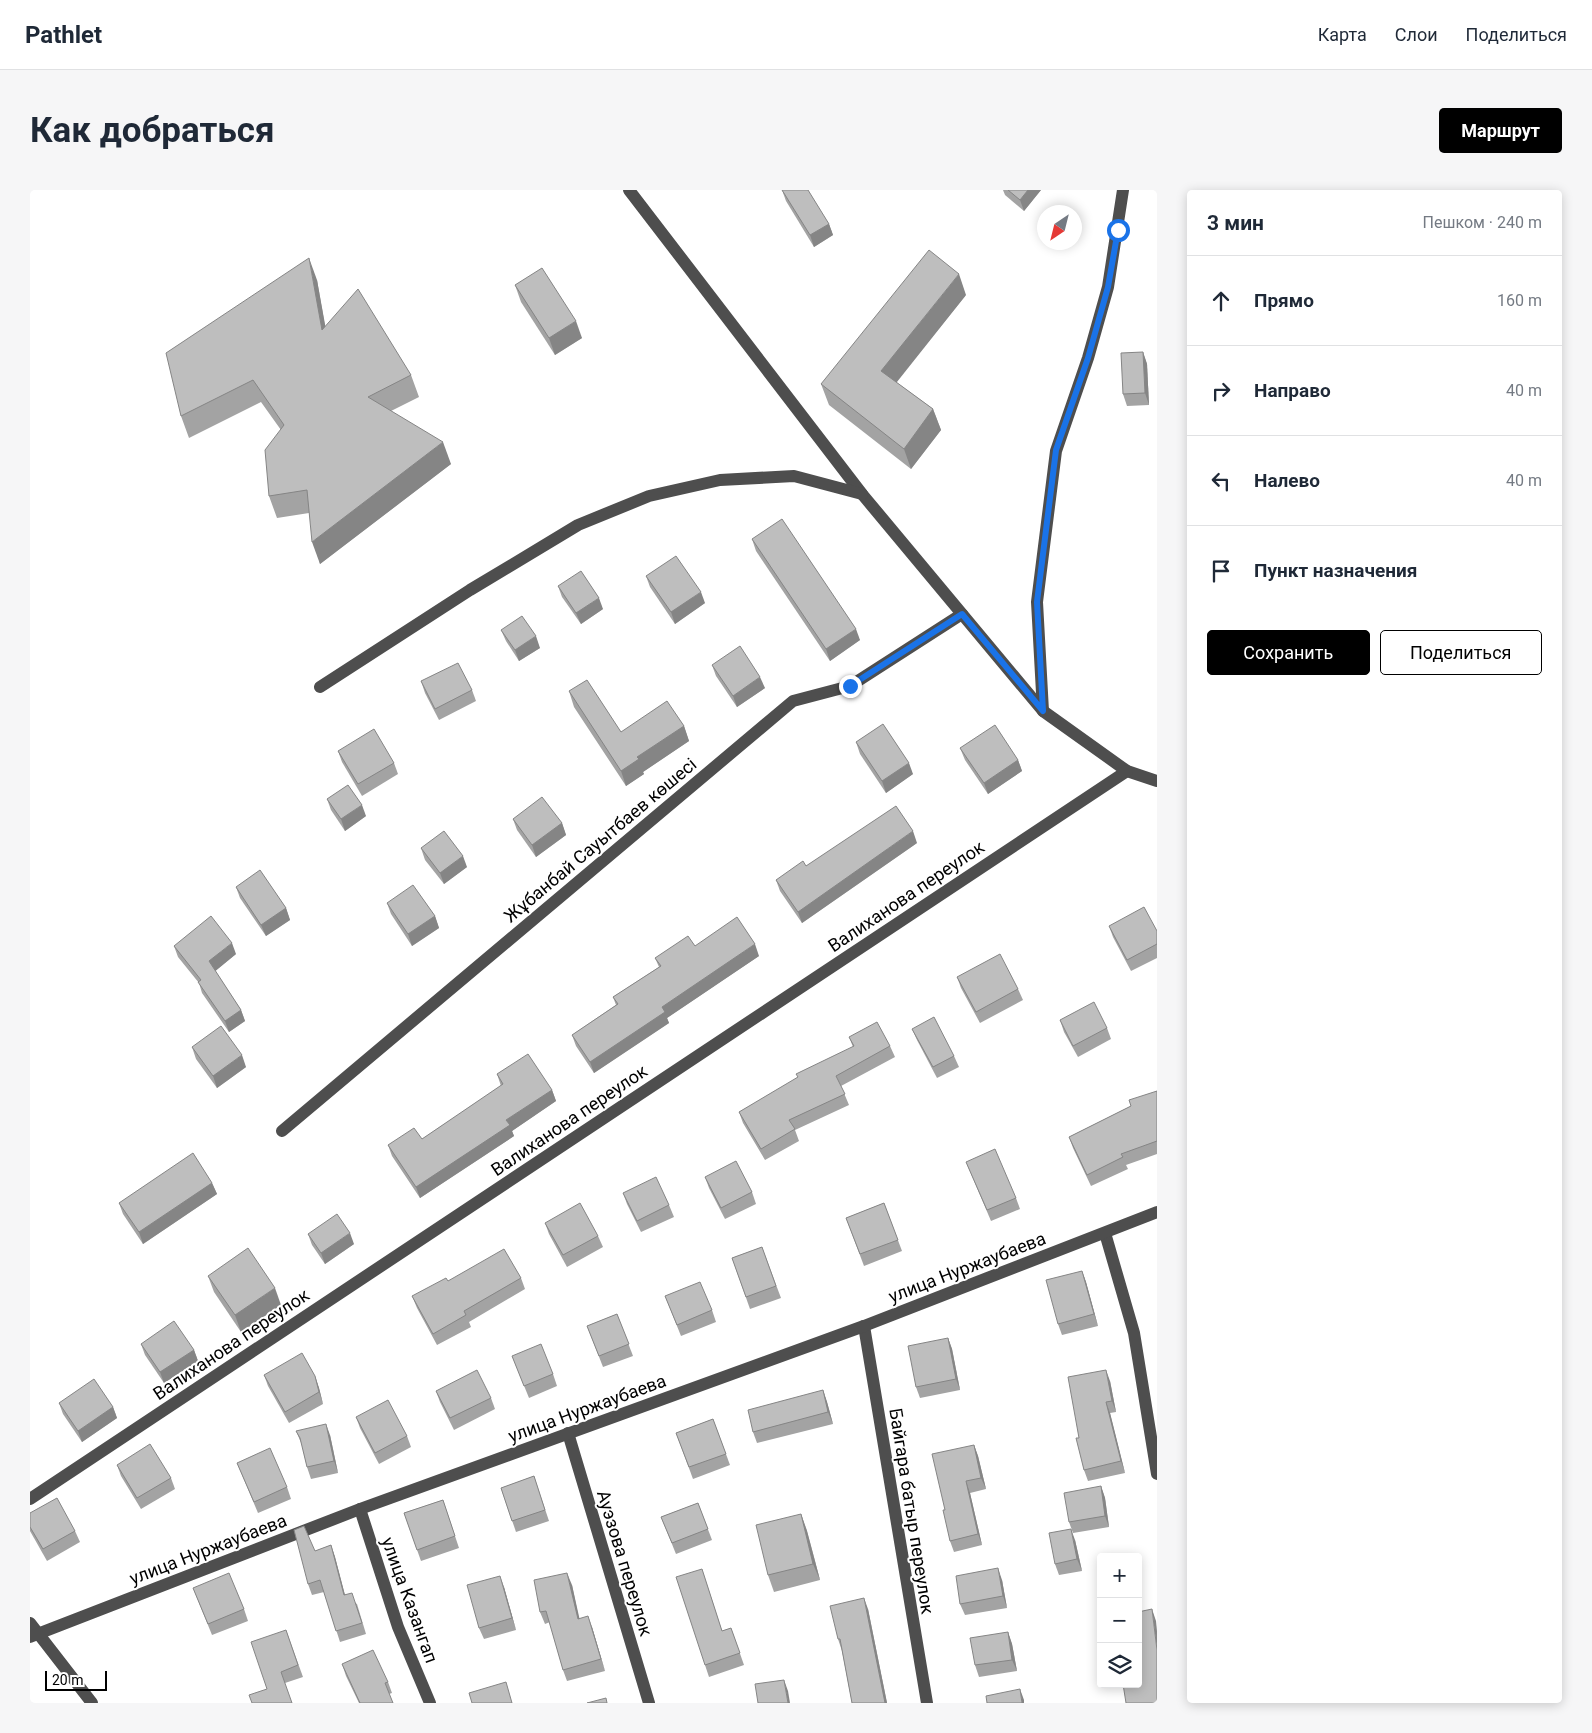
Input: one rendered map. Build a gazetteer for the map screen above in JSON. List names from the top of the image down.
{
  "streets": {
    "street": [
      "Жұбанбай Сауытбаев көшесі",
      "Валиханова переулок",
      "улица Нуржаубаева",
      "Байгара батыр переулок",
      "Ауэзова переулок",
      "улица Казангап"
    ]
  },
  "crossings": [
    ["улица Нуржаубаева", "Байгара батыр переулок"],
    ["улица Нуржаубаева", "Ауэзова переулок"],
    ["улица Нуржаубаева", "улица Казангап"]
  ],
  "scale_bar": "20 m",
  "north": "bottom left",
  "page": {
    "header": "Pathlet",
    "nav": ["Карта", "Слои", "Поделиться"],
    "buttons": [
      "Маршрут",
      ["Сохранить", "Поделиться"]
    ],
    "title": "Как добраться",
    "heading": ["3 мин", "Пешком · 240 m"],
    "list": [
      ["Прямо", "160 m"],
      ["Направо", "40 m"],
      ["Налево", "40 m"],
      "Пункт назначения"
    ],
    "map_buttons": ["+", "−"],
    "scale": "20 m"
  }
}
